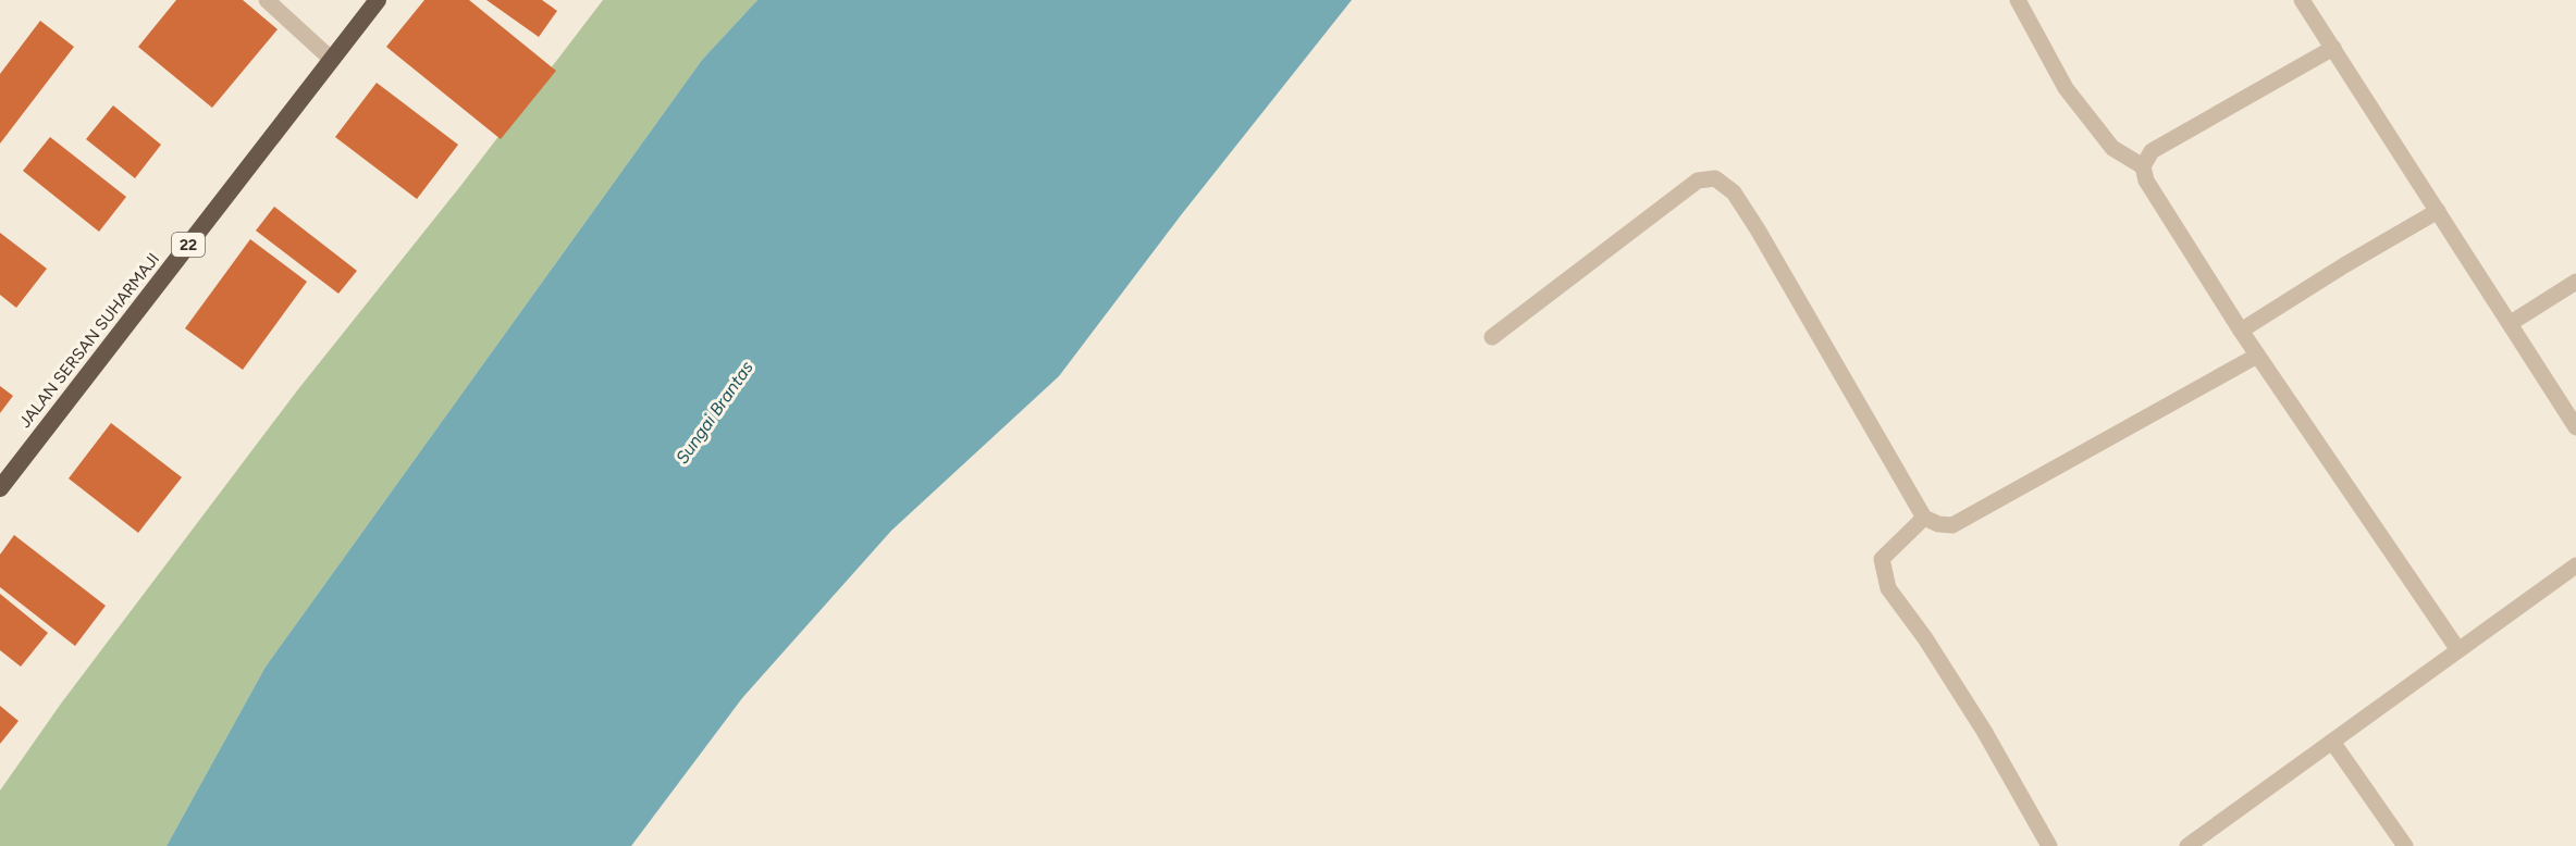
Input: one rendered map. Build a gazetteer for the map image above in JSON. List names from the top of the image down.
{
  "streets": {
    "highway": ["22", "JALAN SERSAN SUHARMAJI"]
  },
  "water": ["Sungai Brantas"]
}
